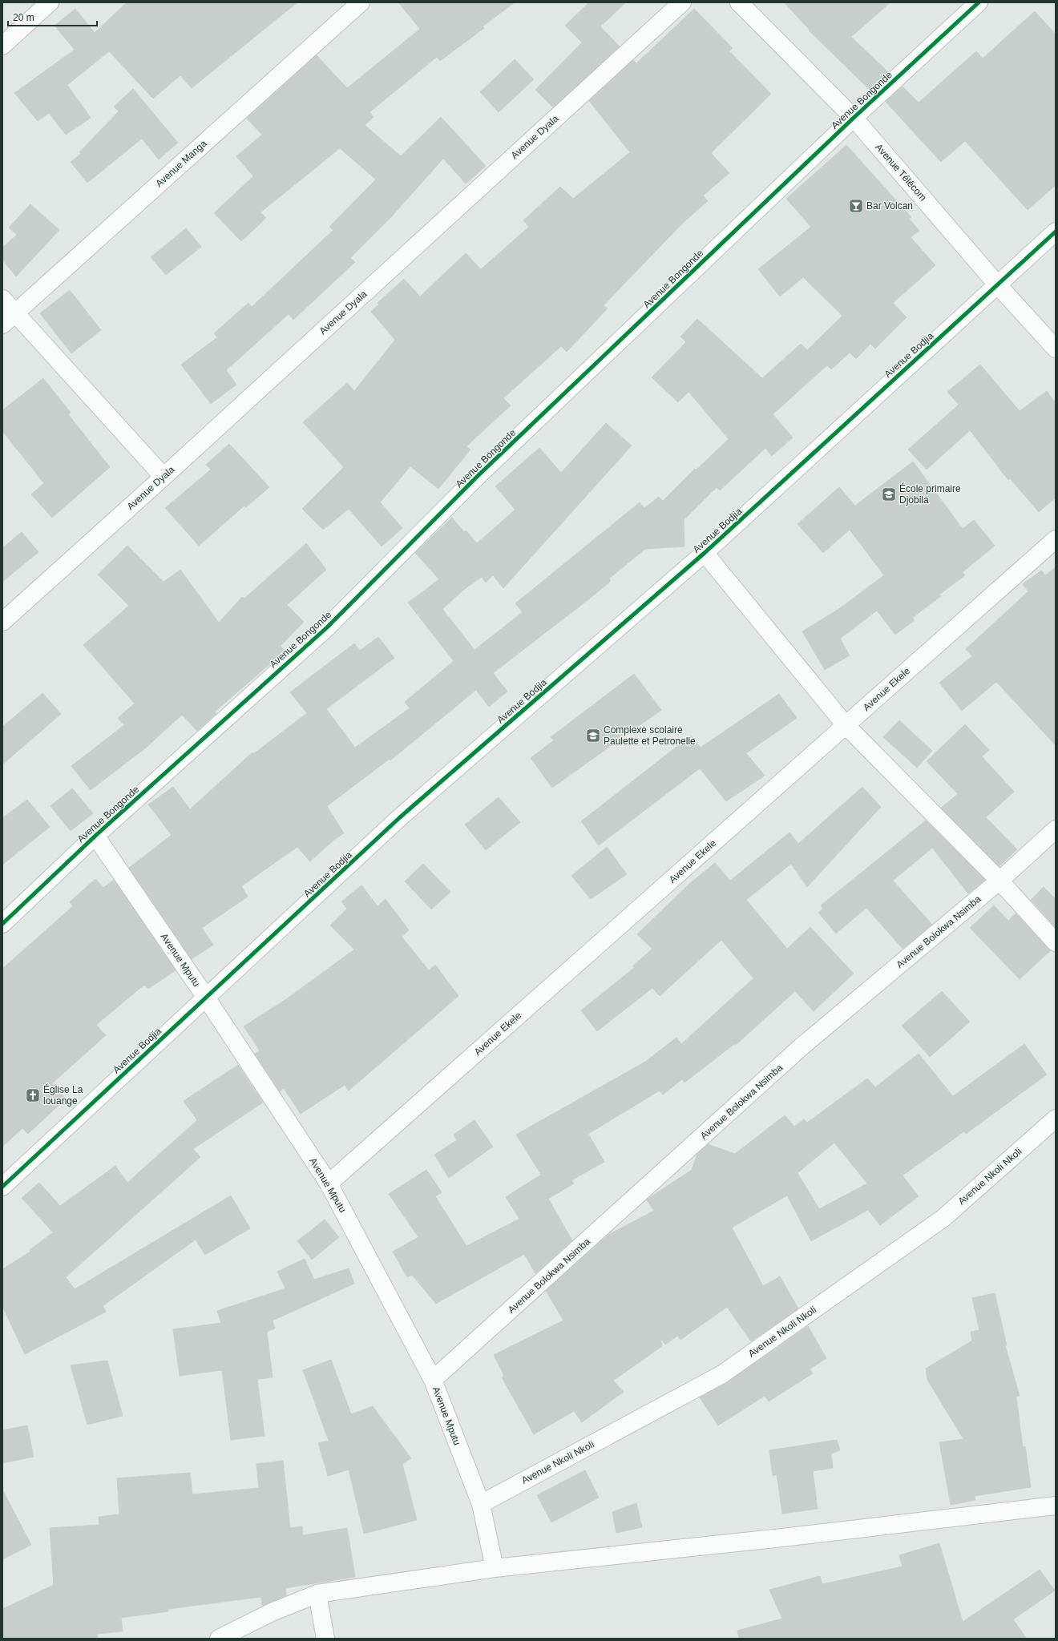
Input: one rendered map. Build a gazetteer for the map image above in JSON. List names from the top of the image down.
{
  "streets": {
    "street": [
      "Avenue Bongonde",
      "Avenue Dyala",
      "Avenue Manga",
      "Avenue Télécom",
      "Avenue Bodjia",
      "Avenue Ekele",
      "Avenue Bolokwa Nsimba",
      "Avenue Mputu",
      "Avenue Nkoli Nkoli"
    ]
  },
  "crossings": [
    ["Avenue Bongonde", "Avenue Télécom"],
    ["Avenue Bongonde", "Avenue Mputu"],
    ["Avenue Télécom", "Avenue Bodjia"],
    ["Avenue Bodjia", "Avenue Mputu"],
    ["Avenue Ekele", "Avenue Mputu"],
    ["Avenue Bolokwa Nsimba", "Avenue Mputu"],
    ["Avenue Mputu", "Avenue Nkoli Nkoli"]
  ],
  "places": {
    "bar": ["Bar Volcan"],
    "school or university": ["École primaire Djobila", "Complexe scolaire Paulette et Petronelle"],
    "church": ["Église La louange"]
  },
  "scale_bar": "20 m"
}
